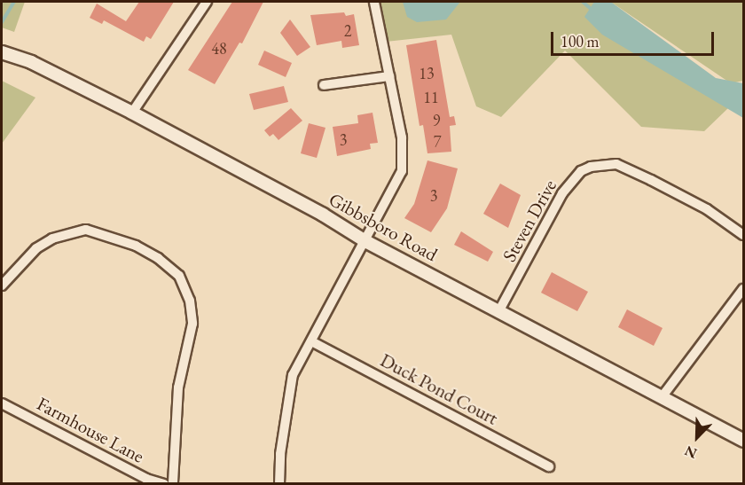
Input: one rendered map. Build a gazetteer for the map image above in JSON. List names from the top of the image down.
{
  "streets": {
    "street": [
      "Steven Drive",
      "Gibbsboro Road",
      "Duck Pond Court",
      "Farmhouse Lane"
    ]
  },
  "crossings": [
    ["Steven Drive", "Gibbsboro Road"]
  ],
  "house_numbers": [
    "2",
    "48",
    "13",
    "11",
    "9",
    "3",
    "7",
    "3"
  ],
  "scale_bar": "100 m",
  "north": "bottom left"
}
